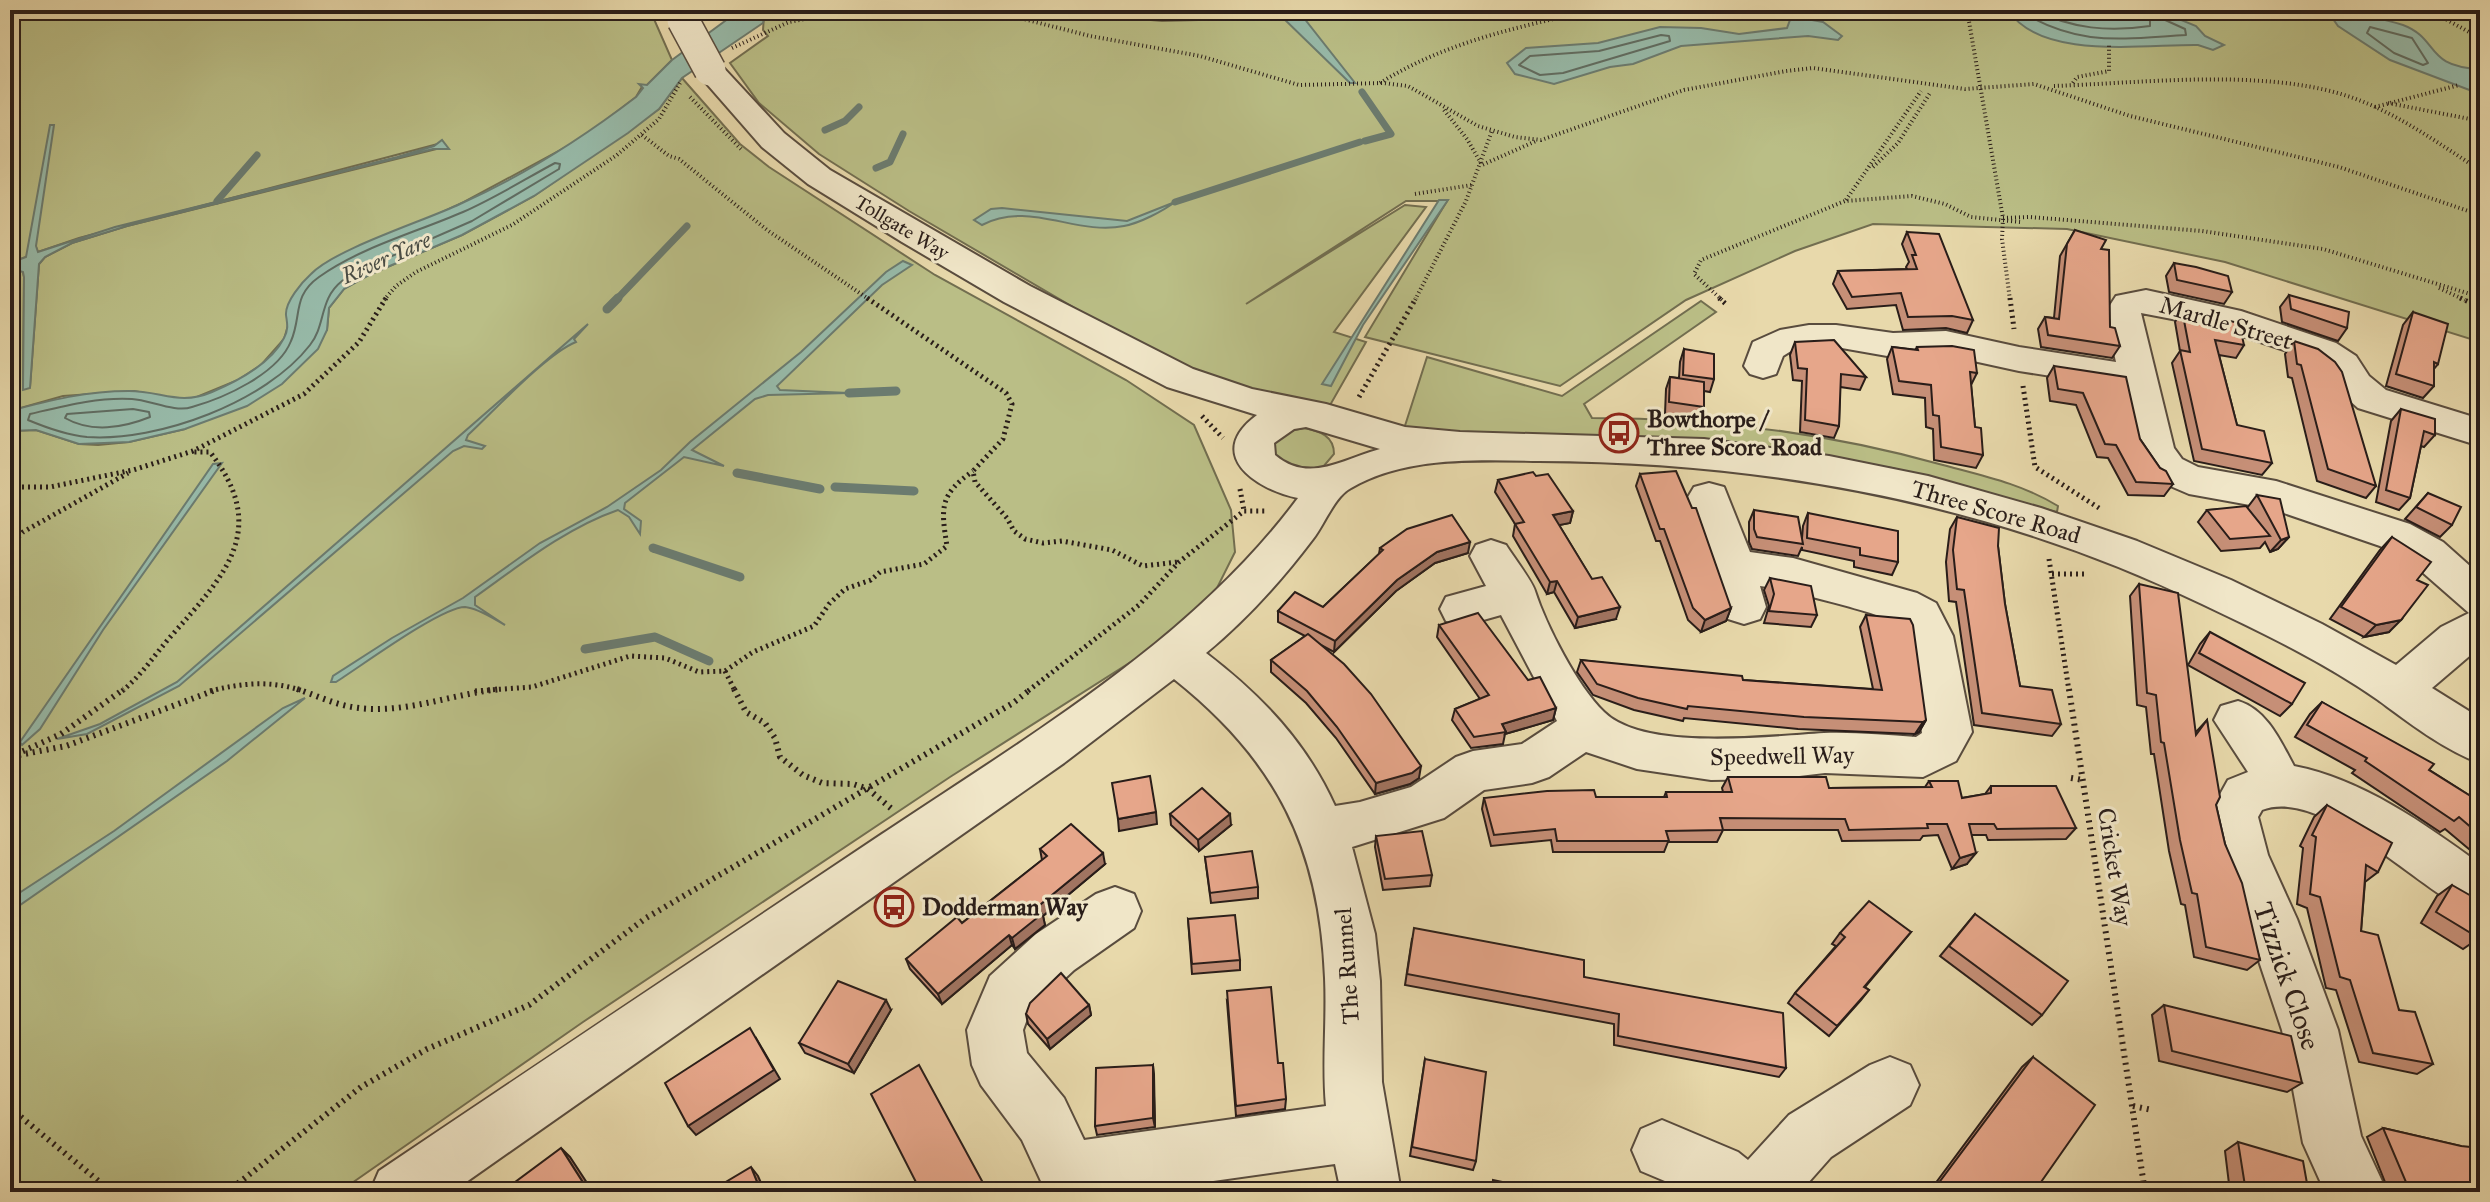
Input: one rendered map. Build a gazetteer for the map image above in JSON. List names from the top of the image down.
{
  "streets": {
    "street": [
      "Tollgate Way",
      "Mardle Street",
      "Three Score Road",
      "Speedwell Way",
      "The Runnel",
      "Tizzick Close"
    ],
    "path": ["Cricket Way"]
  },
  "crossings": [
    ["Tollgate Way", "Three Score Road"]
  ],
  "water": ["River Yare"],
  "places": {
    "bus stop": ["Bowthorpe / Three Score Road", "Dodderman Way"]
  }
}
